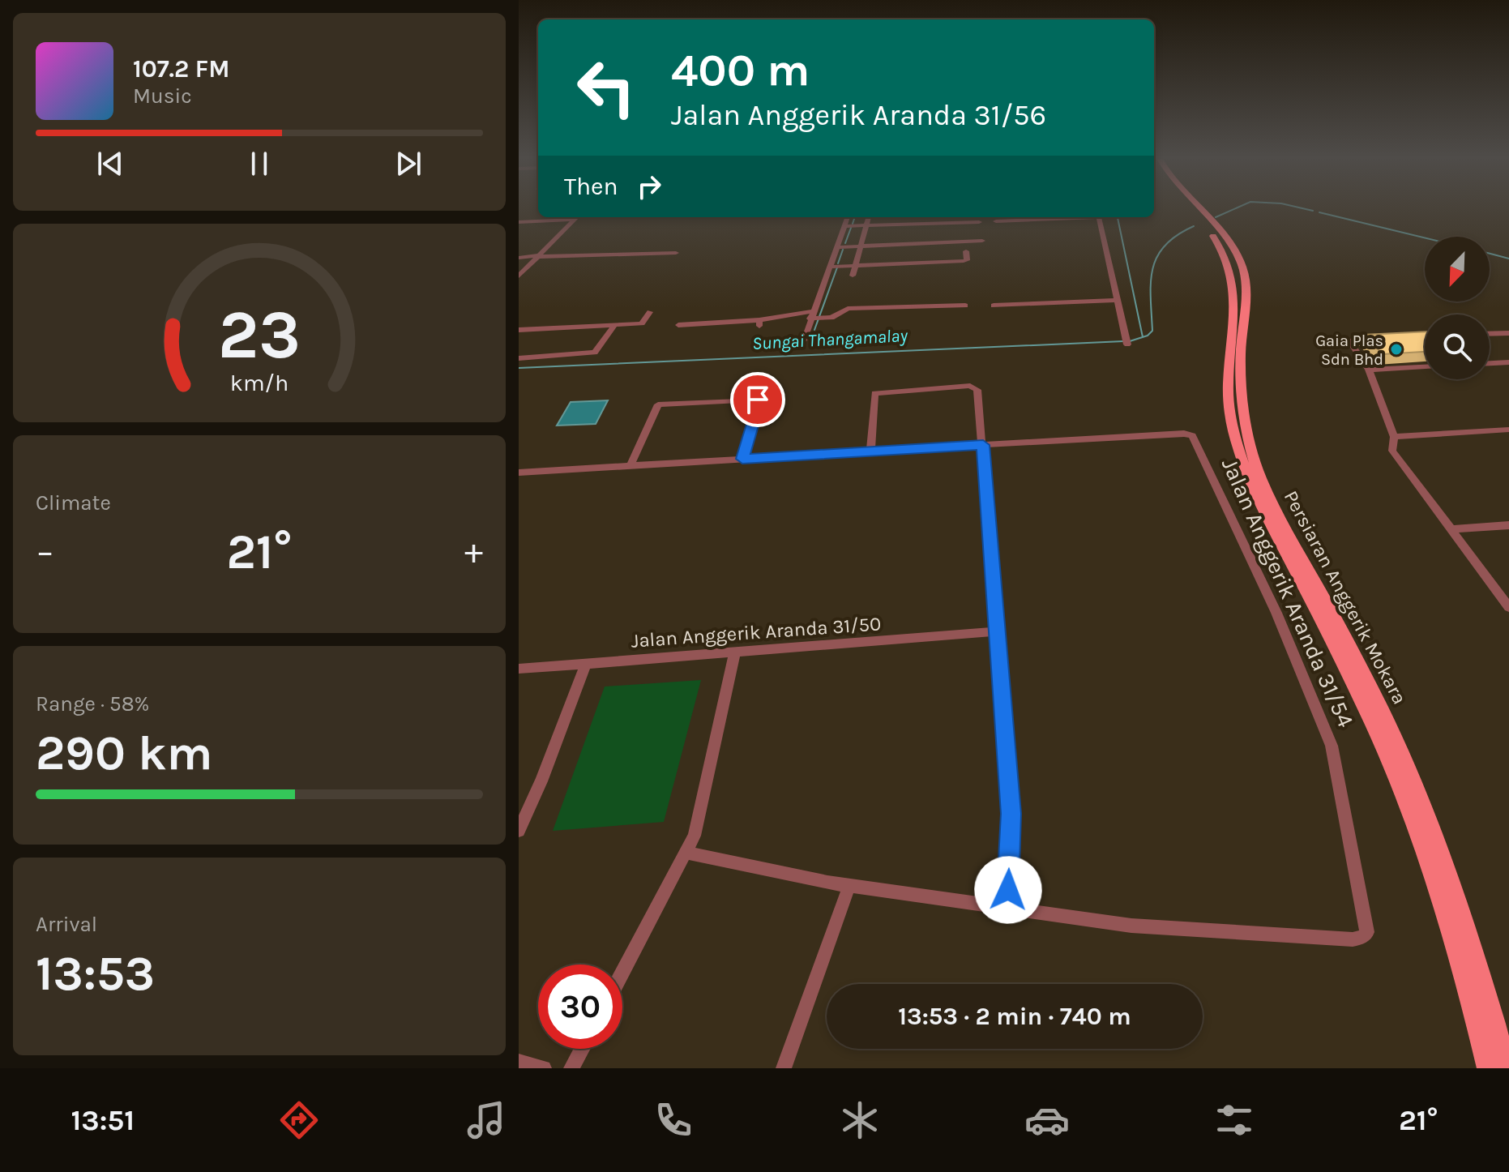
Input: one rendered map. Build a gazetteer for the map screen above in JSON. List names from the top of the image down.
{
  "streets": {
    "main road": ["Persiaran Anggerik Mokara"],
    "street": ["Jalan Anggerik Aranda 31/54", "Jalan Anggerik Aranda 31/50"]
  },
  "water": ["Sungai Thangamalay"],
  "places": ["Gaia Plas Sdn Bhd"],
  "north": "bottom left",
  "page": {
    "turn": ["400 m", "Jalan Anggerik Aranda 31/56"],
    "song": ["107.2 FM", "Music"],
    "then": "Then",
    "tile": [
      "Climate",
      ["Range · 58%", "290 km"],
      ["Arrival", "13:53"]
    ],
    "heat": ["−", "21°", "+"],
    "limit": "30",
    "trip": "13:53 · 2 min · 740 m",
    "tabs": ["13:51", "21°"],
    "gauge": ["23", "km/h"]
  }
}
